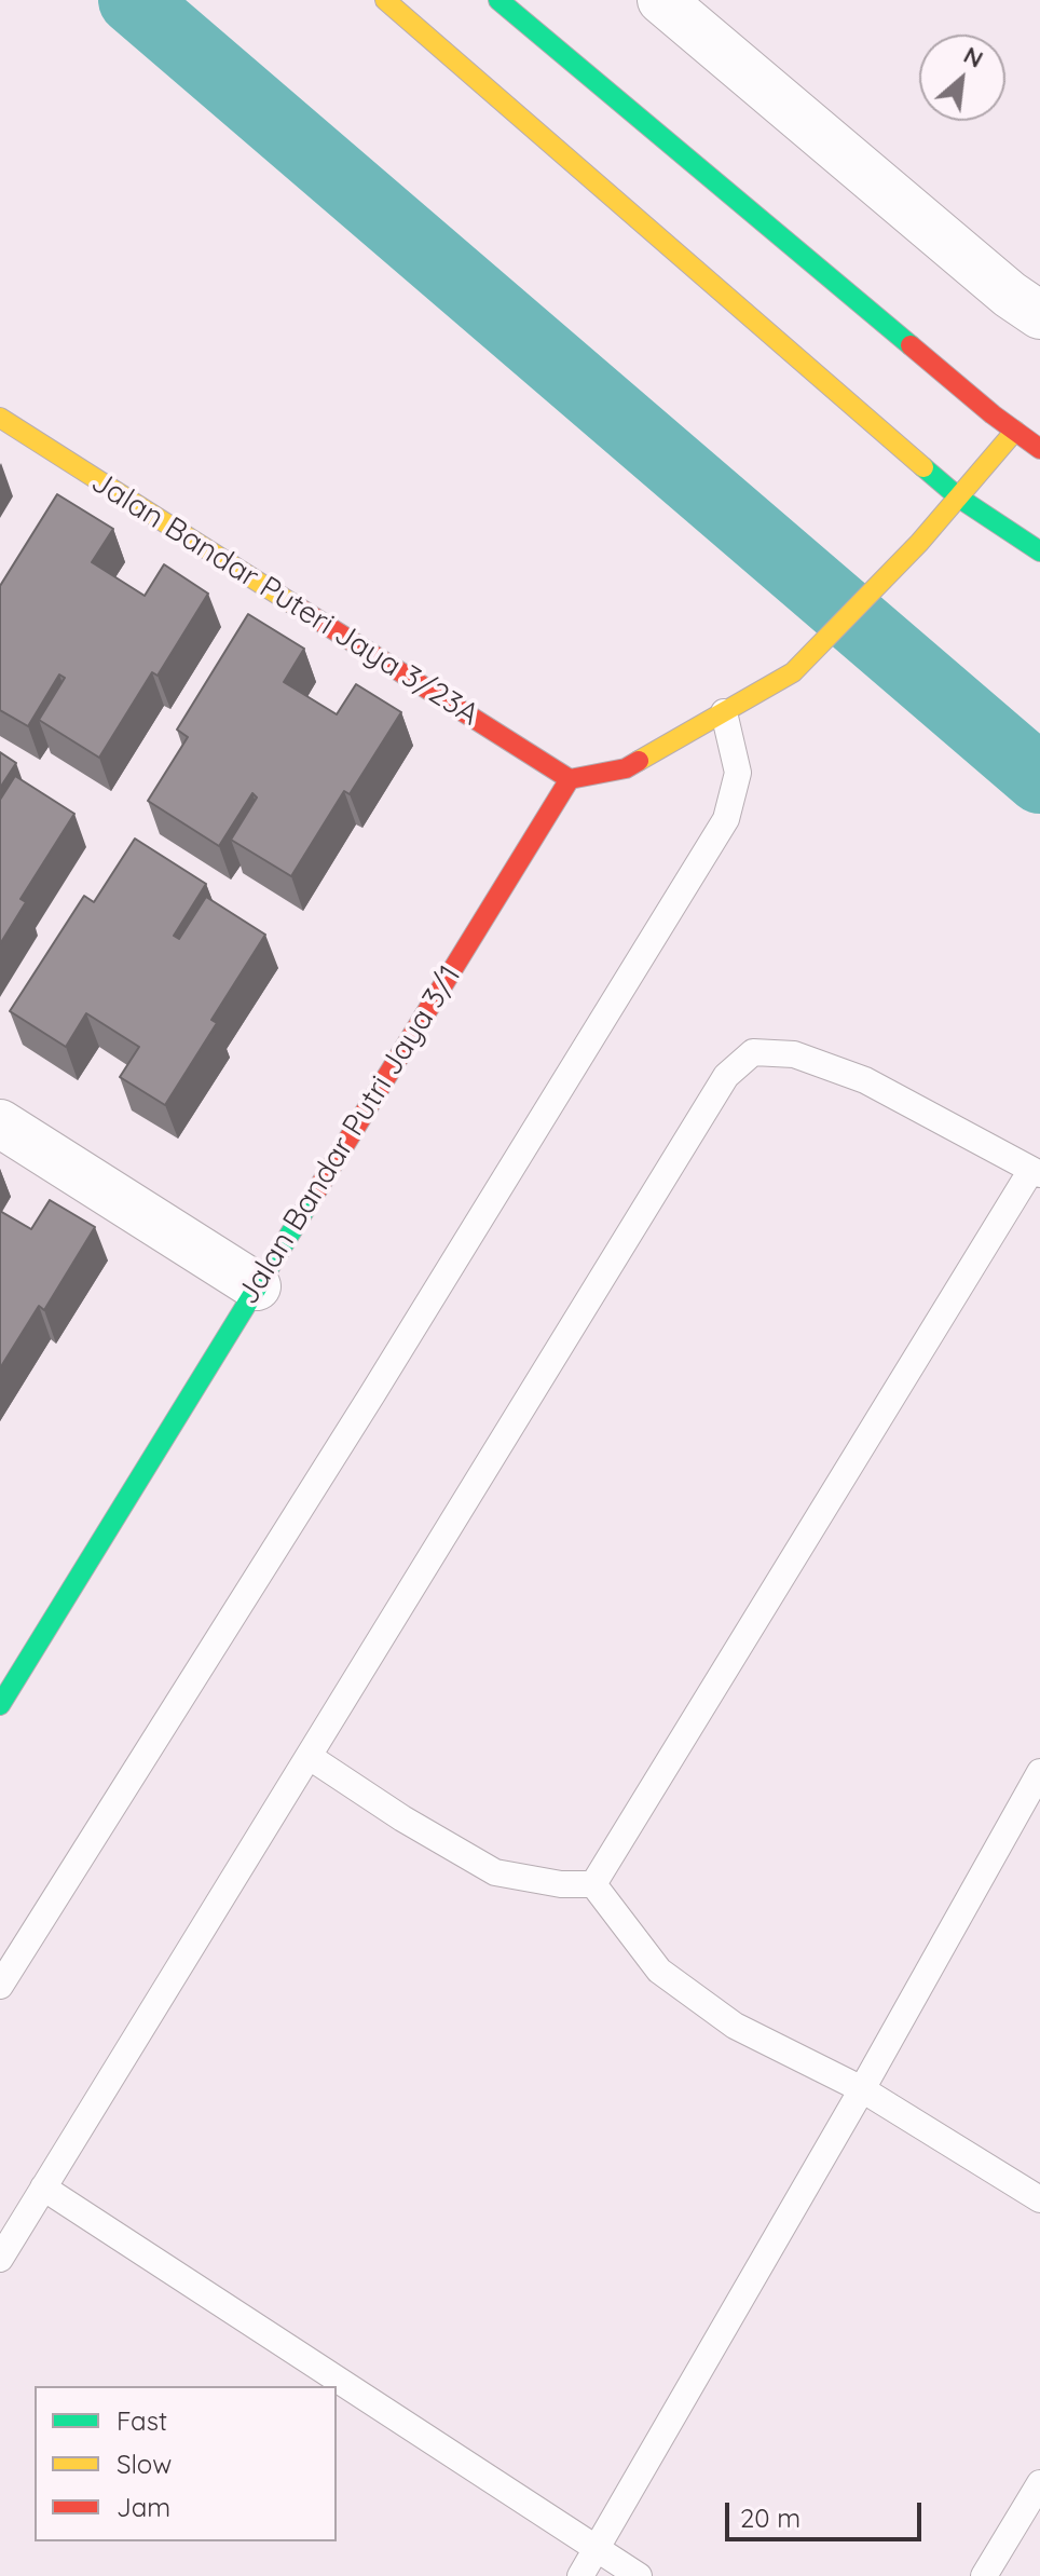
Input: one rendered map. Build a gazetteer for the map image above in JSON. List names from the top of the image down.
{
  "streets": {
    "street": ["Jalan Bandar Puteri Jaya 3/23A", "Jalan Bandar Putri Jaya 3/1"]
  },
  "crossings": [
    ["Jalan Bandar Puteri Jaya 3/23A", "Jalan Bandar Putri Jaya 3/1"]
  ],
  "legend": ["Fast", "Slow", "Jam"],
  "scale_bar": "20 m",
  "north": "top right"
}
